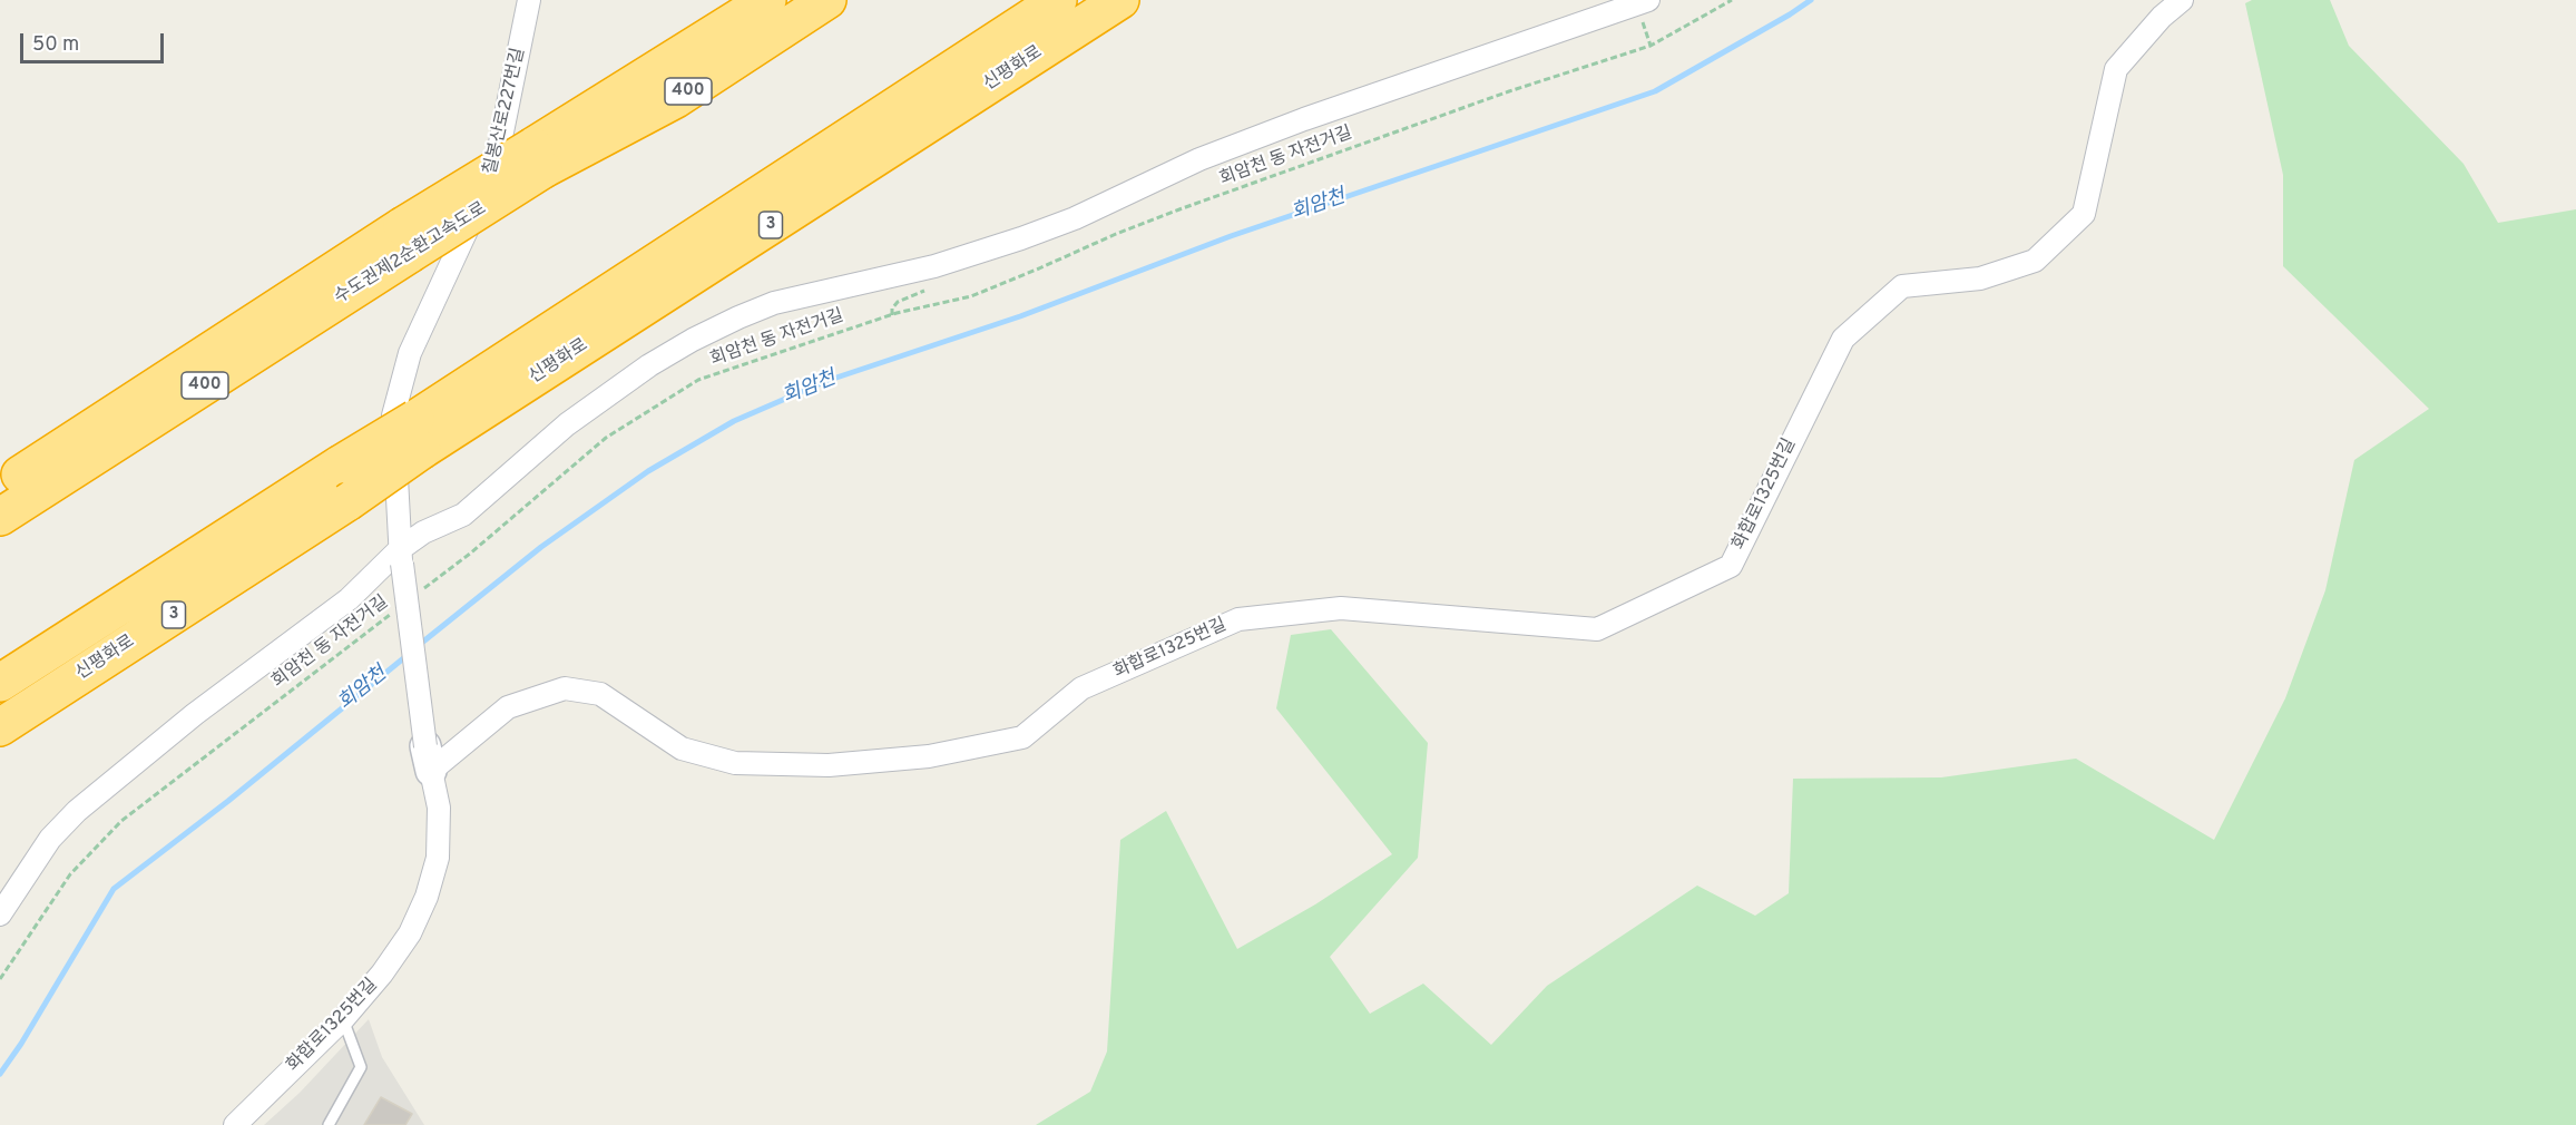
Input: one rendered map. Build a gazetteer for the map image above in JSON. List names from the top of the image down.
{
  "streets": {
    "highway": [
      "신평화로",
      "400",
      "3",
      "수도권제2순환고속도로"
    ],
    "street": ["칠봉산로227번길", "화합로1325번길"],
    "path": ["회암천 동 자전거길"]
  },
  "crossings": [
    ["칠봉산로227번길", "화합로1325번길"]
  ],
  "water": ["회암천"],
  "scale_bar": "50 m"
}
